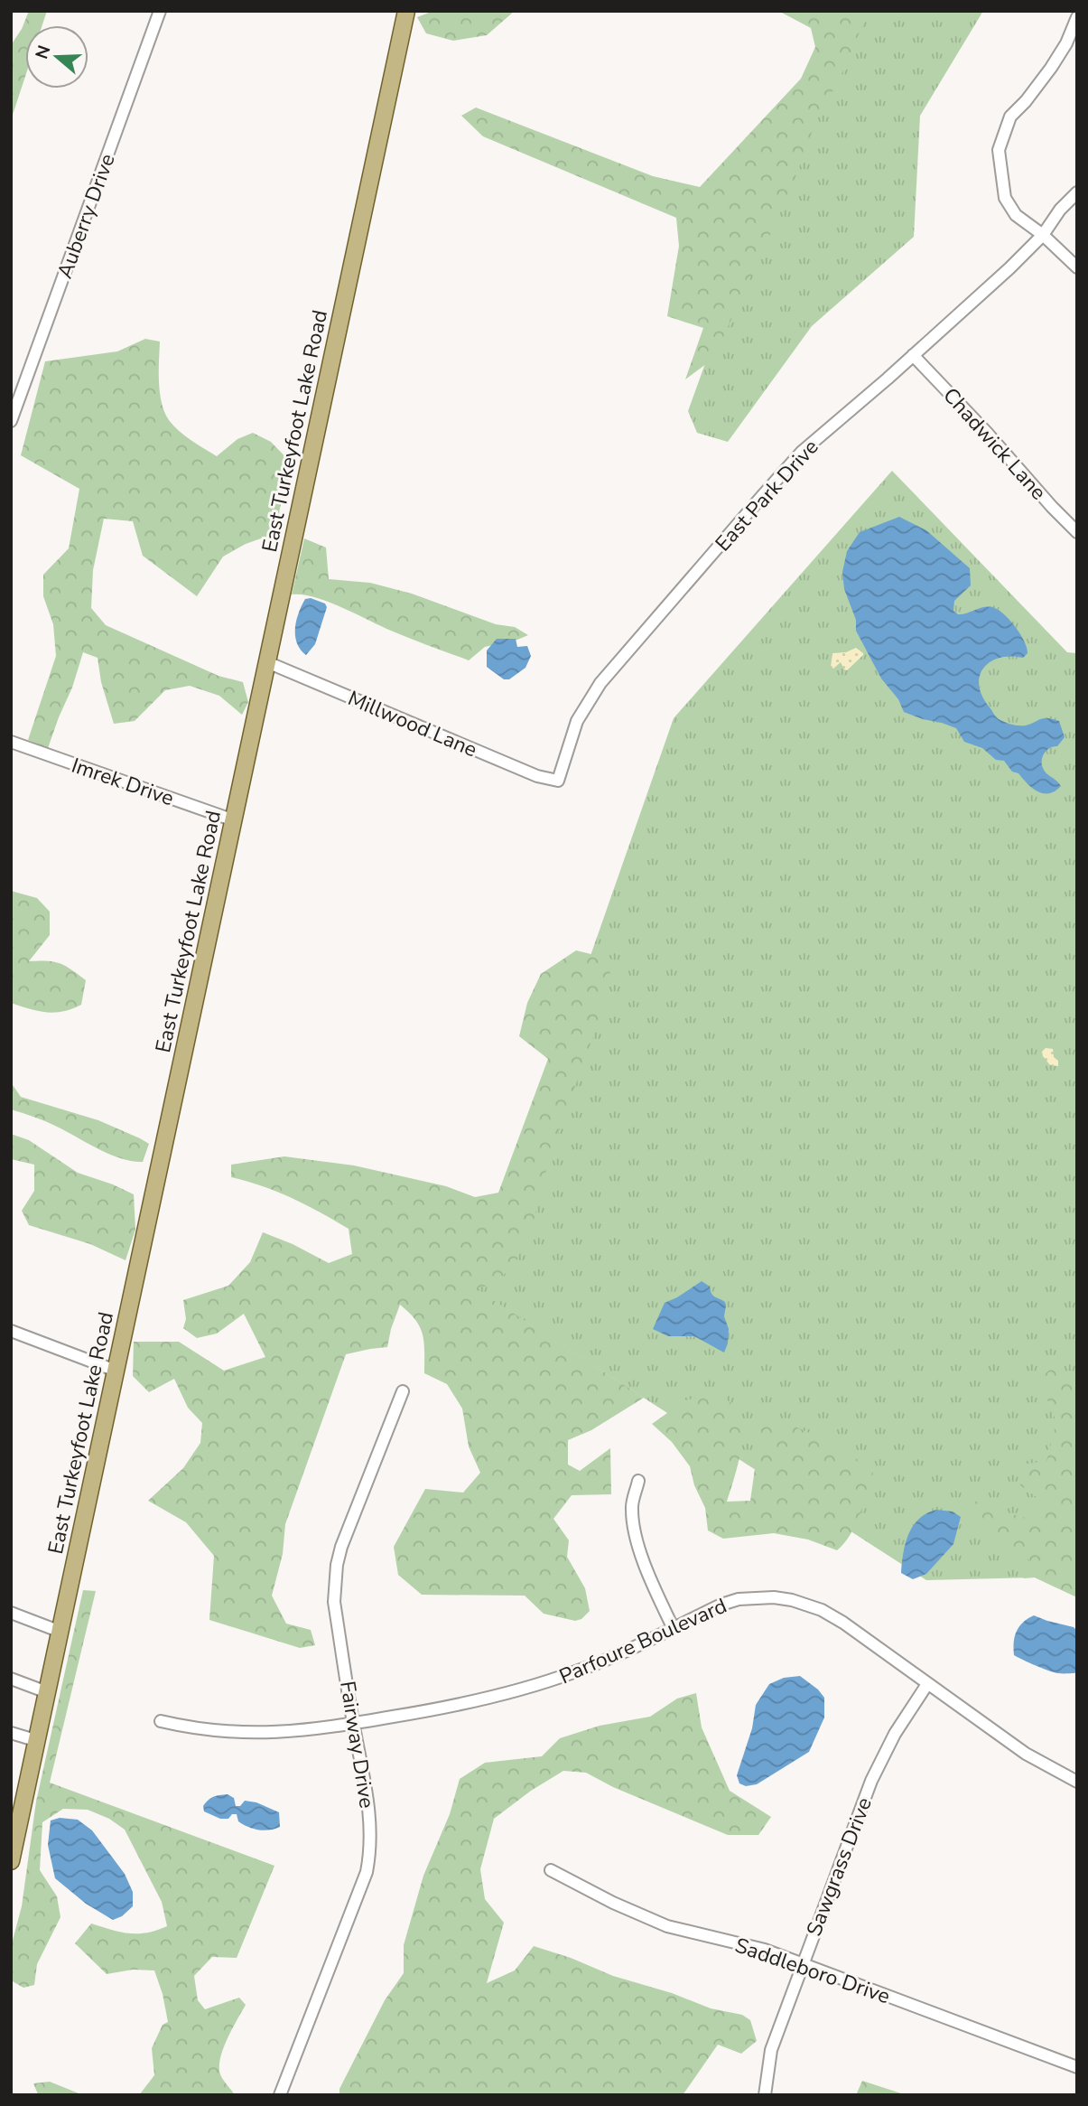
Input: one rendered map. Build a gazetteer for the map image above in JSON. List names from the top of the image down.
{
  "streets": {
    "main road": ["East Turkeyfoot Lake Road"],
    "street": [
      "Auberry Drive",
      "Chadwick Lane",
      "East Park Drive",
      "Millwood Lane",
      "Imrek Drive",
      "Parfoure Boulevard",
      "Fairway Drive",
      "Sawgrass Drive",
      "Saddleboro Drive"
    ]
  },
  "crossings": [
    ["East Turkeyfoot Lake Road", "Millwood Lane"],
    ["East Turkeyfoot Lake Road", "Imrek Drive"],
    ["Chadwick Lane", "East Park Drive"],
    ["East Park Drive", "Millwood Lane"],
    ["Parfoure Boulevard", "Fairway Drive"],
    ["Parfoure Boulevard", "Sawgrass Drive"],
    ["Sawgrass Drive", "Saddleboro Drive"]
  ],
  "north": "left"
}
